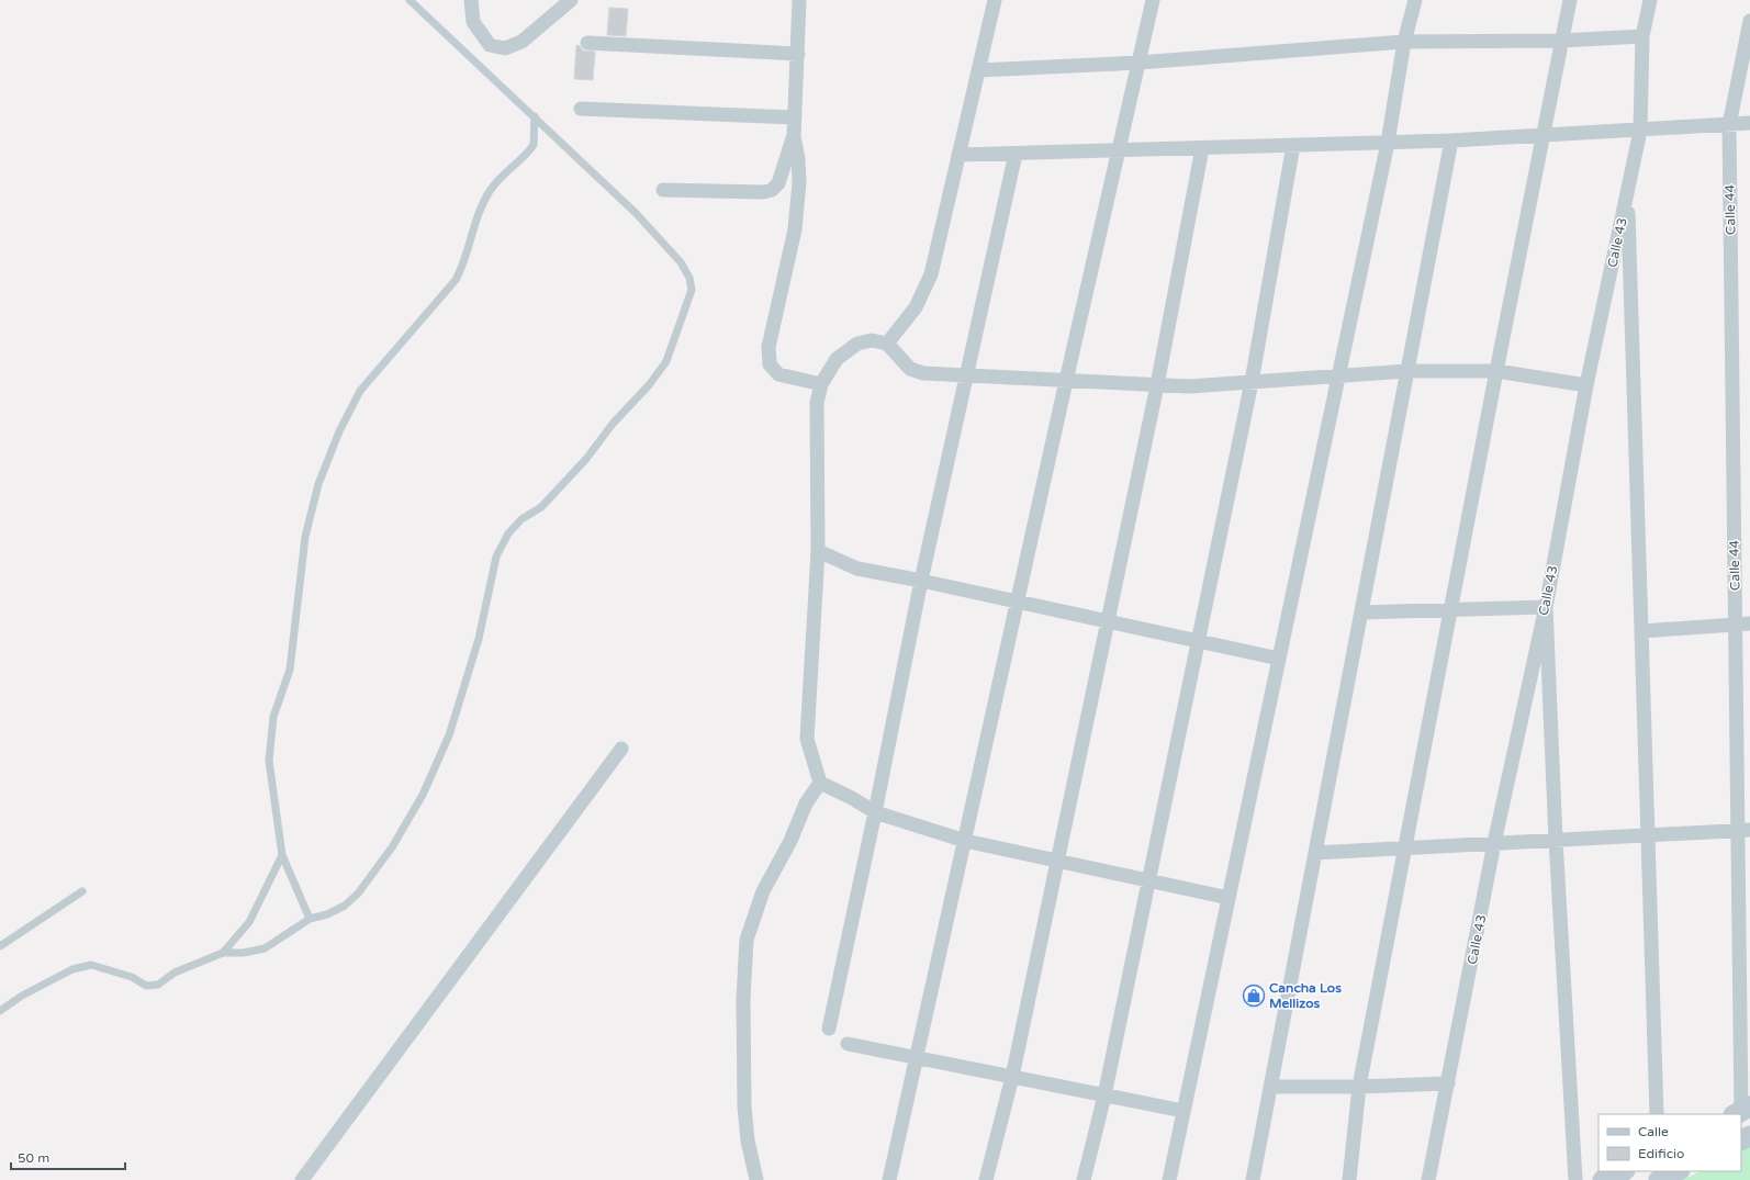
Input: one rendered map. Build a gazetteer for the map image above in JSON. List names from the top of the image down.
{
  "streets": {
    "street": ["Calle 44", "Calle 43"]
  },
  "places": {
    "shop": ["Cancha Los Mellizos"]
  },
  "legend": ["Calle", "Edificio"],
  "scale_bar": "50 m"
}
